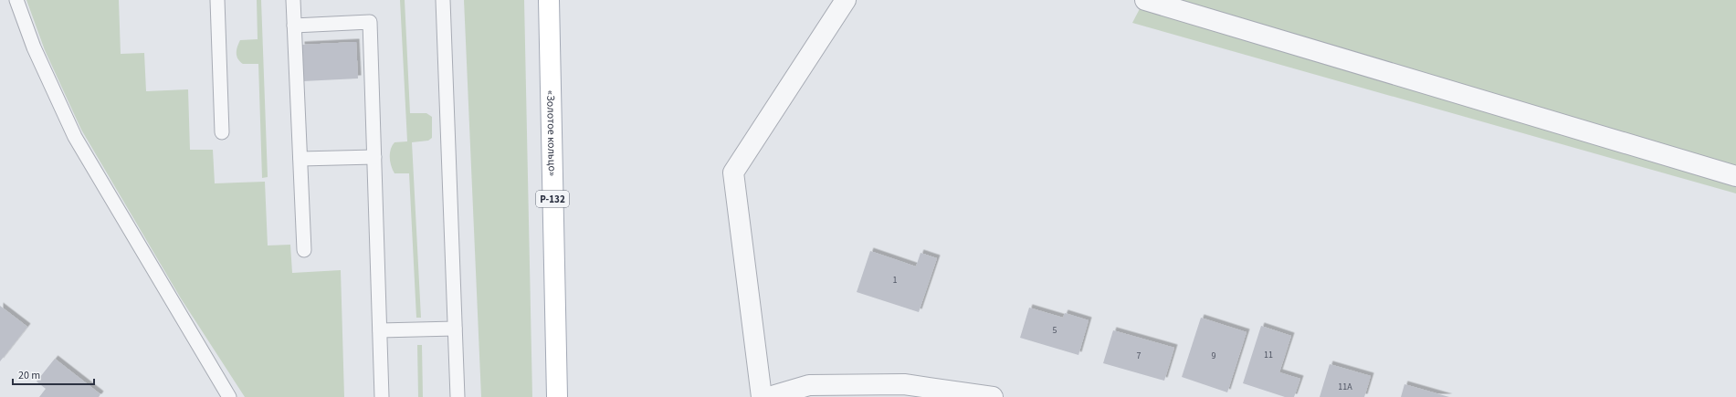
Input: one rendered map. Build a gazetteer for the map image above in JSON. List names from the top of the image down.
{
  "streets": {
    "main road": ["«Золотое кольцо»", "Р-132"]
  },
  "house_numbers": [
    "1",
    "5",
    "11",
    "7",
    "9",
    "11А"
  ],
  "scale_bar": "20 m"
}
